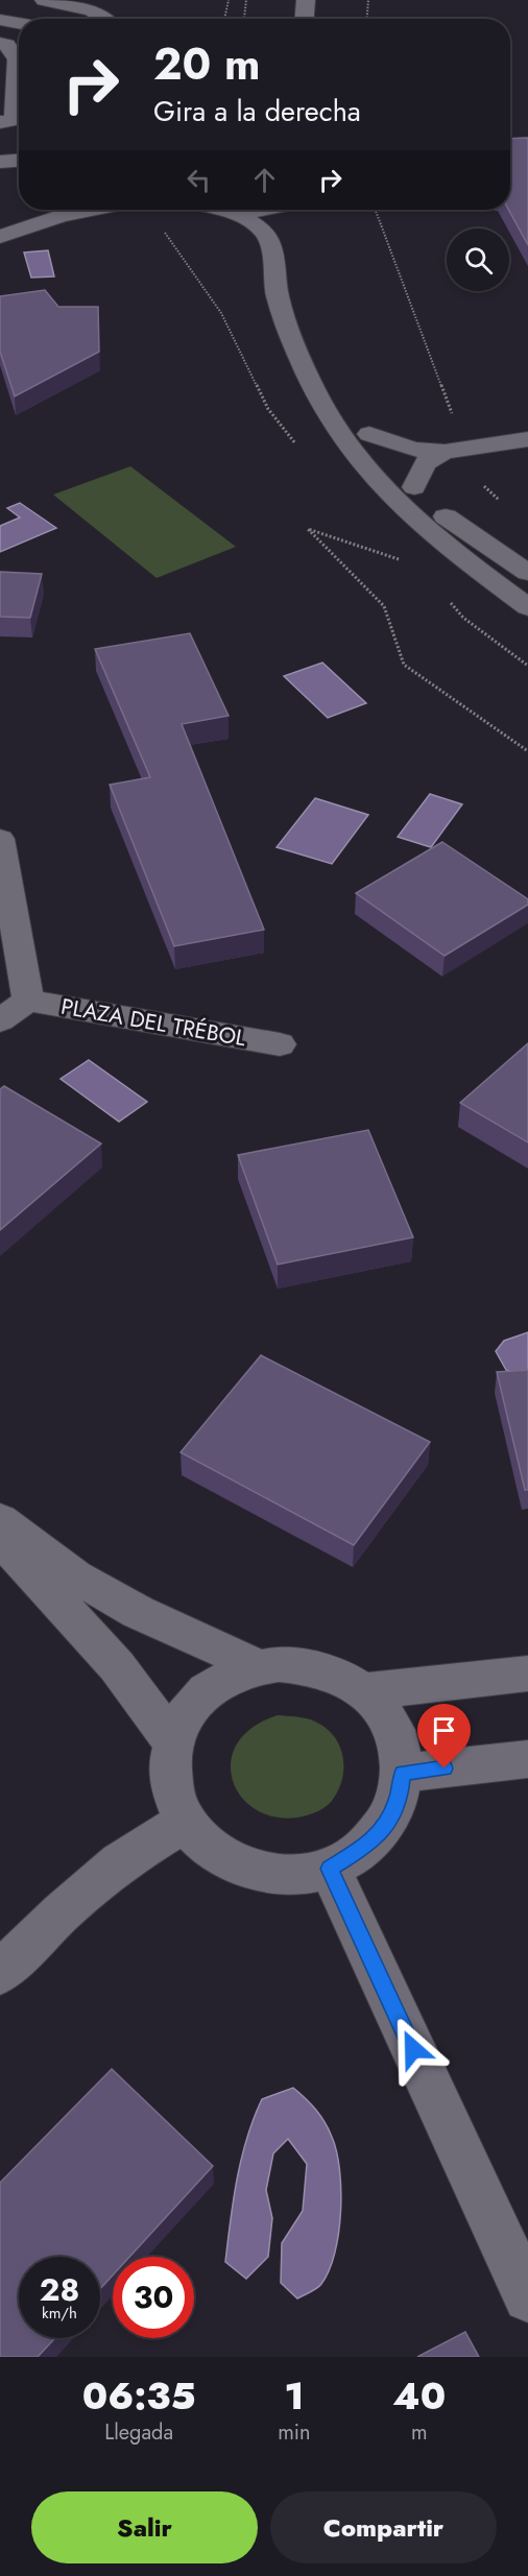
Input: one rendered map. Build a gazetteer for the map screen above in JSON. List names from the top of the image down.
{
  "streets": {
    "street": ["PLAZA DEL TRÉBOL"]
  },
  "page": {
    "turn": ["20 m", "Gira a la derecha"],
    "speed": "28 km/h",
    "limit": "30",
    "eta": [
      "06:35",
      "Llegada",
      "1",
      "min",
      "40",
      "m"
    ],
    "buttons": ["Salir", "Compartir"]
  }
}
